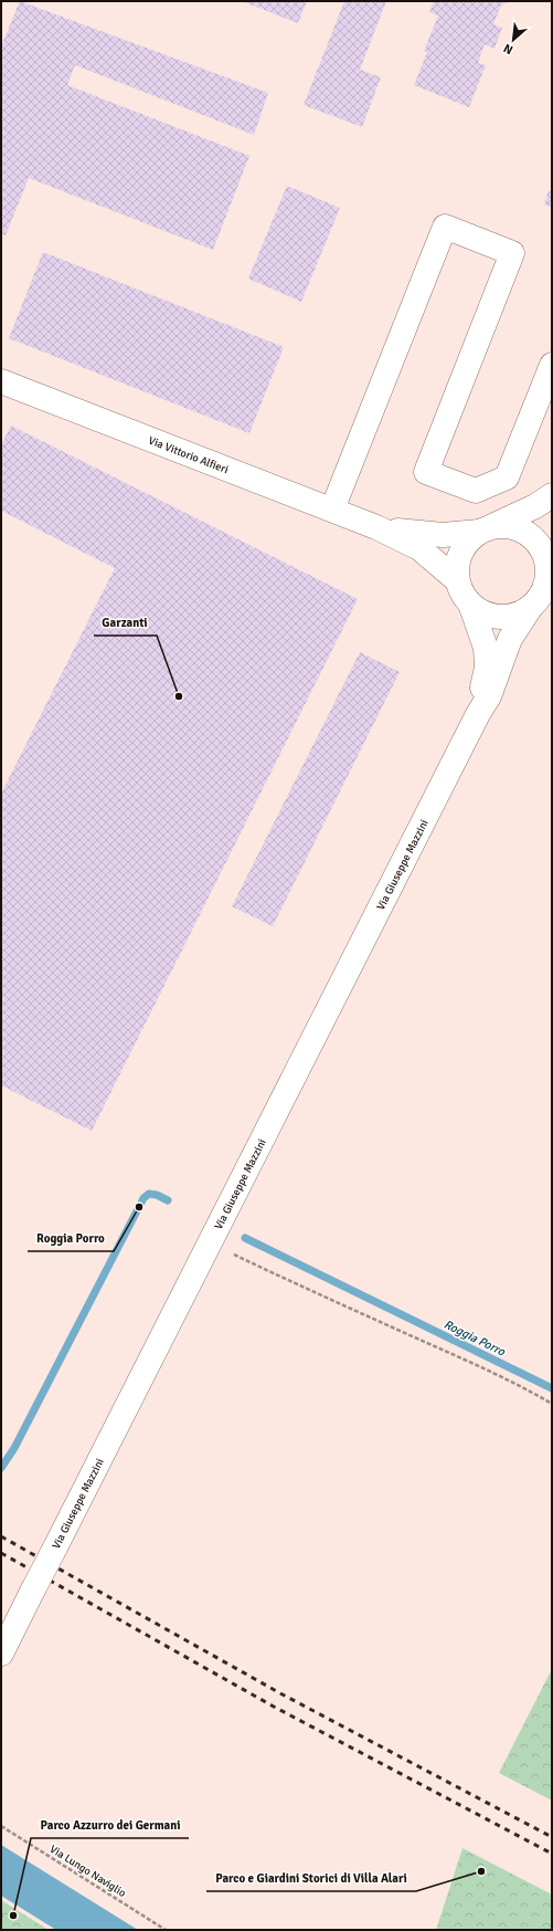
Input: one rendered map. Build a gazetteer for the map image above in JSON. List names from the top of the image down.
{
  "streets": {
    "street": ["Via Vittorio Alfieri", "Via Giuseppe Mazzini"],
    "path": ["Via Lungo Naviglio"]
  },
  "crossings": [
    ["Via Vittorio Alfieri", "Via Giuseppe Mazzini"]
  ],
  "water": ["Roggia Porro"],
  "places": [
    "Garzanti",
    "Roggia Porro",
    "Parco e Giardini Storici di Villa Alari",
    "Parco Azzurro dei Germani"
  ],
  "north": "bottom left"
}
